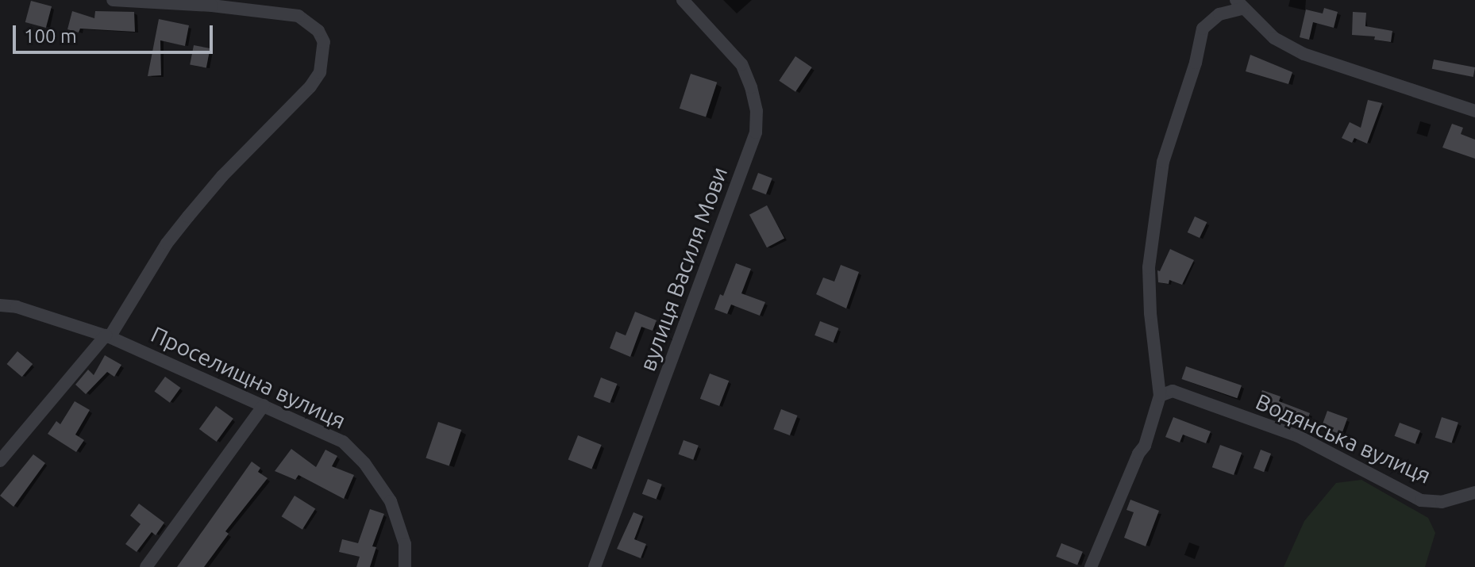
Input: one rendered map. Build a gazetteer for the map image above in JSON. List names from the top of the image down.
{
  "streets": {
    "street": ["вулиця Василя Мови", "Проселищна вулиця", "Водянська вулиця"]
  },
  "scale_bar": "100 m"
}
